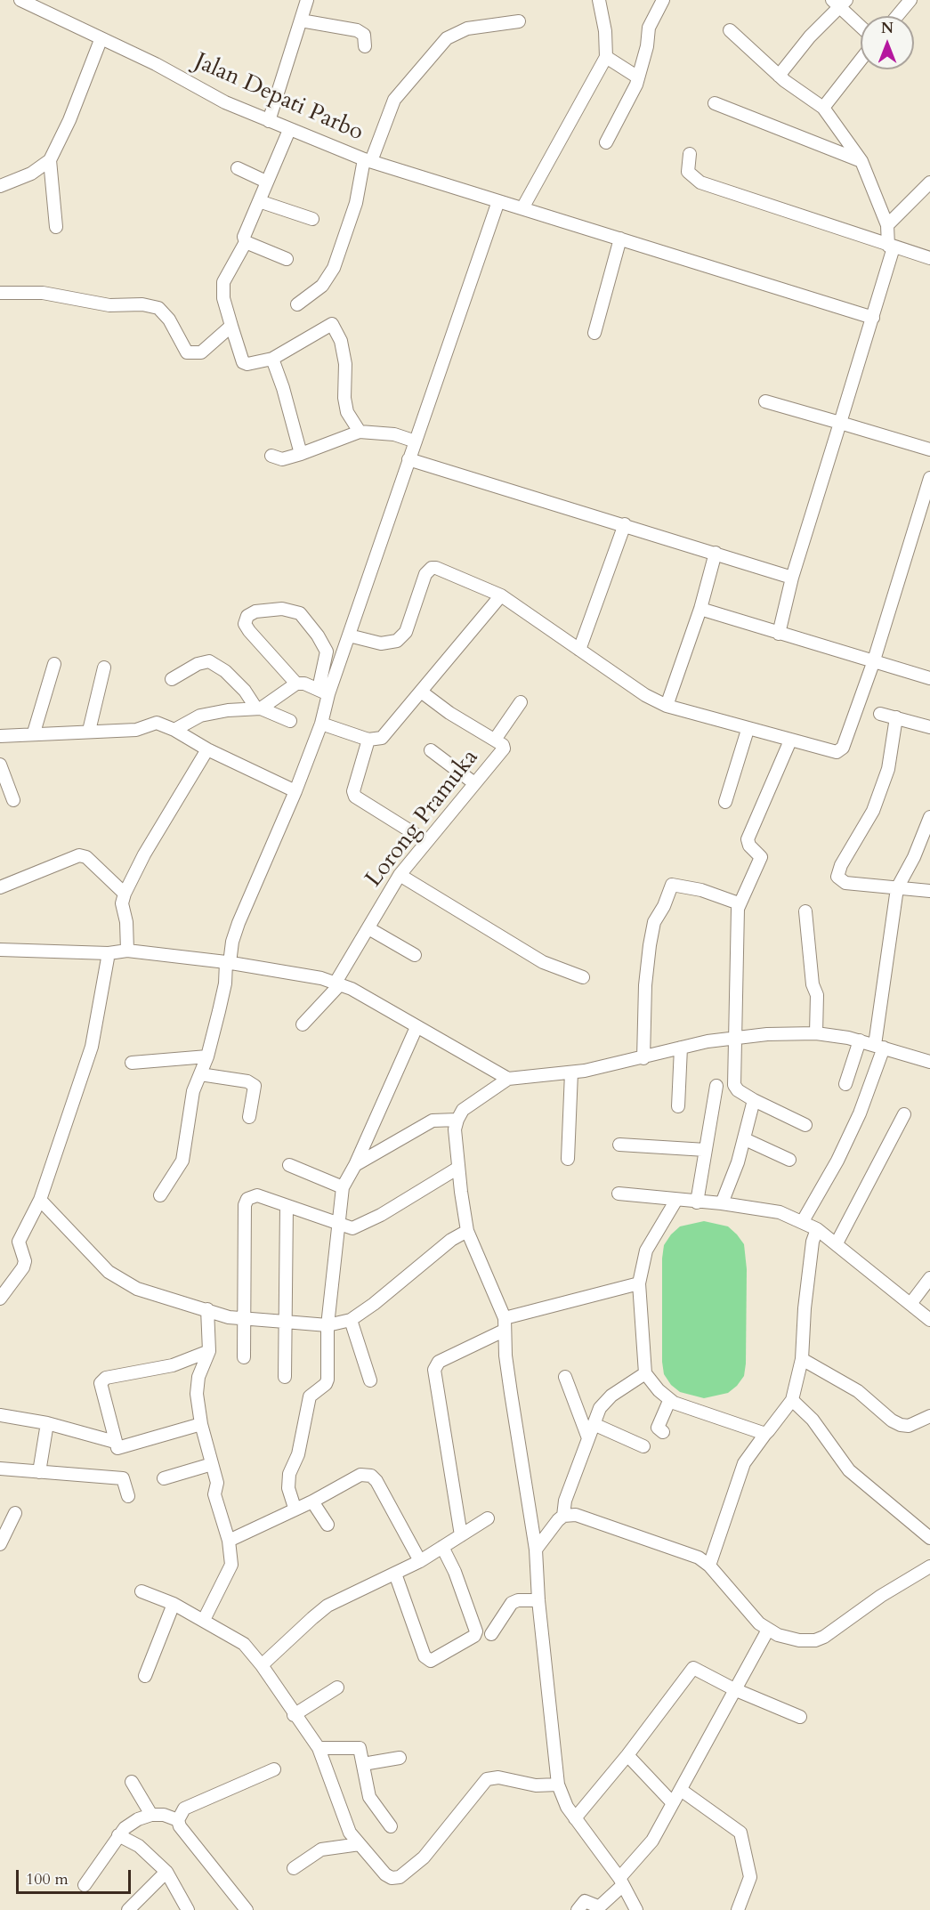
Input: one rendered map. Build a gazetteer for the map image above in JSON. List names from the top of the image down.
{
  "streets": {
    "street": ["Jalan Depati Parbo", "Lorong Pramuka"]
  },
  "scale_bar": "100 m",
  "north": "top"
}
